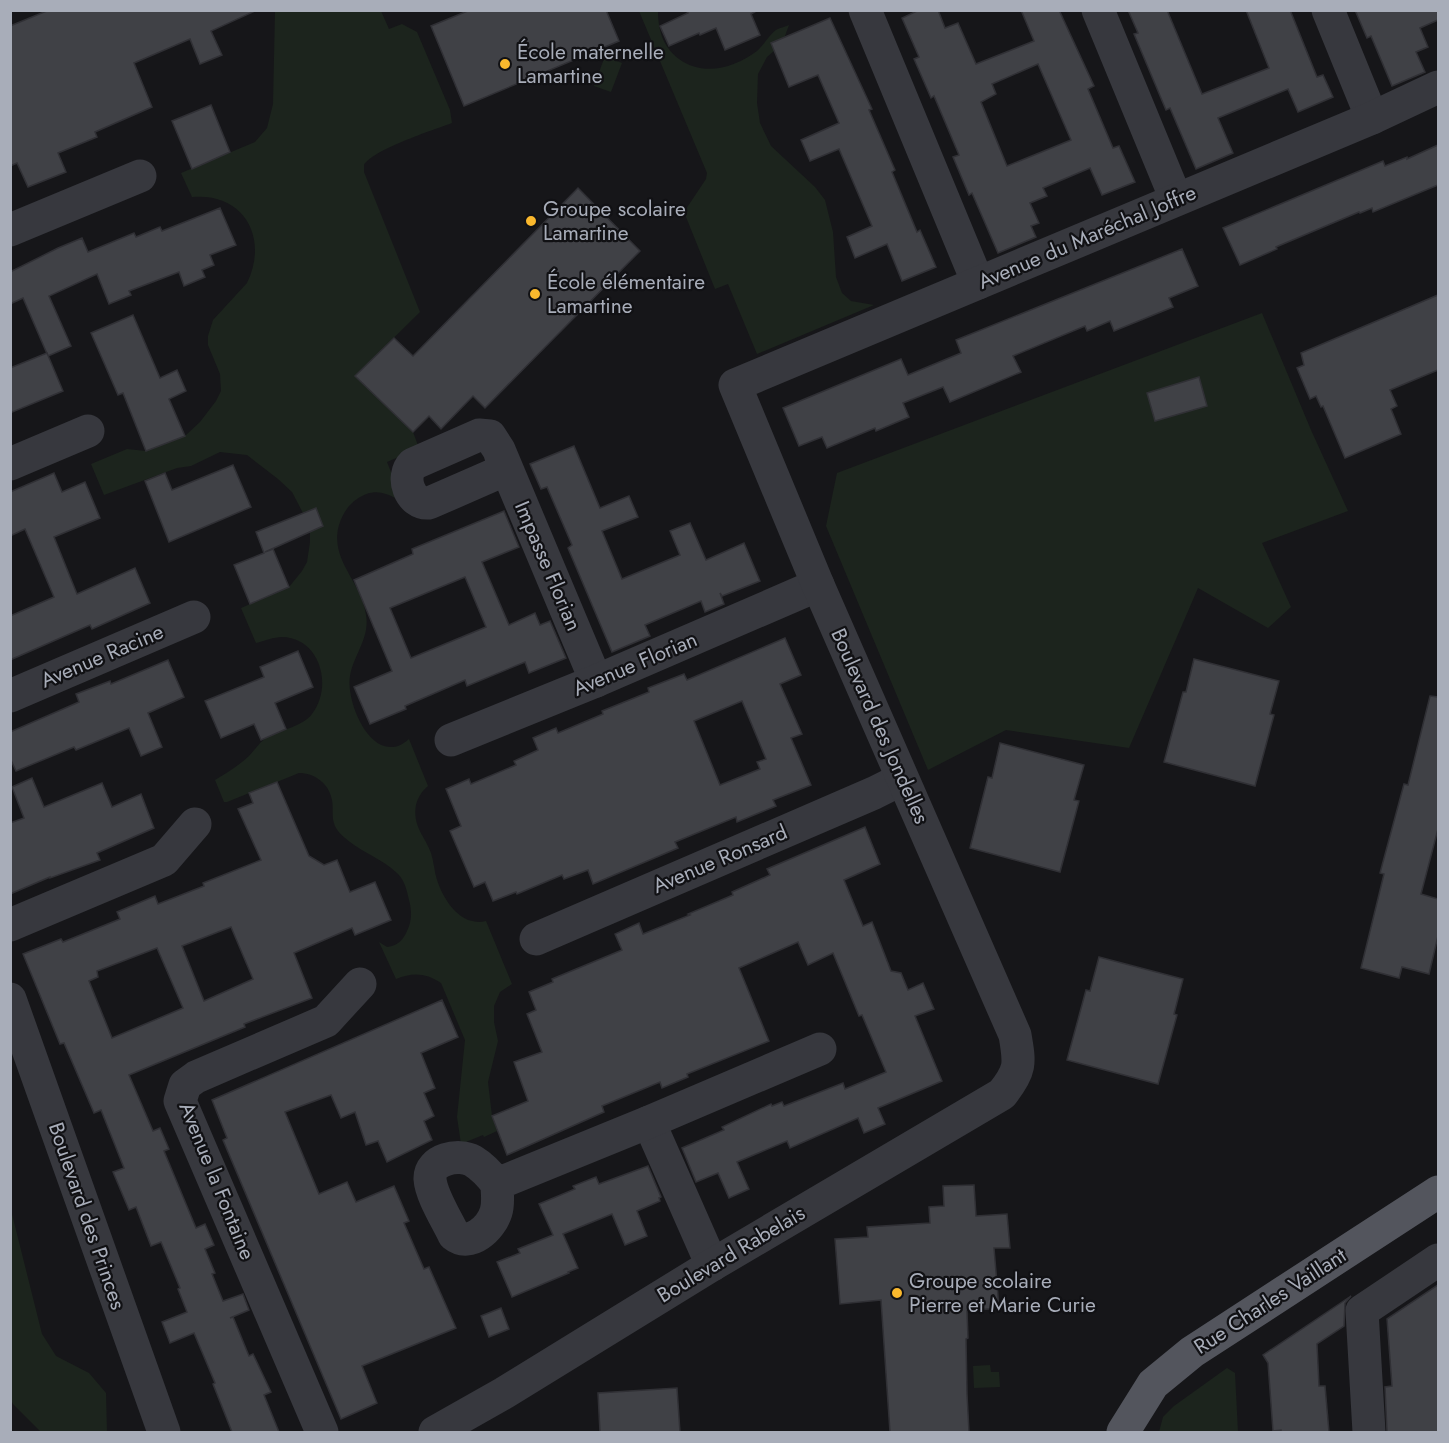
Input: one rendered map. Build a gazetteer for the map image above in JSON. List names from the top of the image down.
{
  "streets": {
    "main road": ["Rue Charles Vaillant"],
    "street": [
      "Avenue du Maréchal Joffre",
      "Impasse Florian",
      "Avenue Racine",
      "Avenue Florian",
      "Boulevard des Jondelles",
      "Avenue Ronsard",
      "Avenue la Fontaine",
      "Boulevard des Princes",
      "Boulevard Rabelais"
    ]
  },
  "crossings": [
    ["Avenue du Maréchal Joffre", "Boulevard des Jondelles"],
    ["Impasse Florian", "Avenue Florian"],
    ["Avenue Florian", "Boulevard des Jondelles"],
    ["Boulevard des Jondelles", "Avenue Ronsard"],
    ["Boulevard des Jondelles", "Boulevard Rabelais"]
  ],
  "places": [
    "École maternelle Lamartine",
    "Groupe scolaire Lamartine",
    "École élémentaire Lamartine",
    "Groupe scolaire Pierre et Marie Curie"
  ]
}
